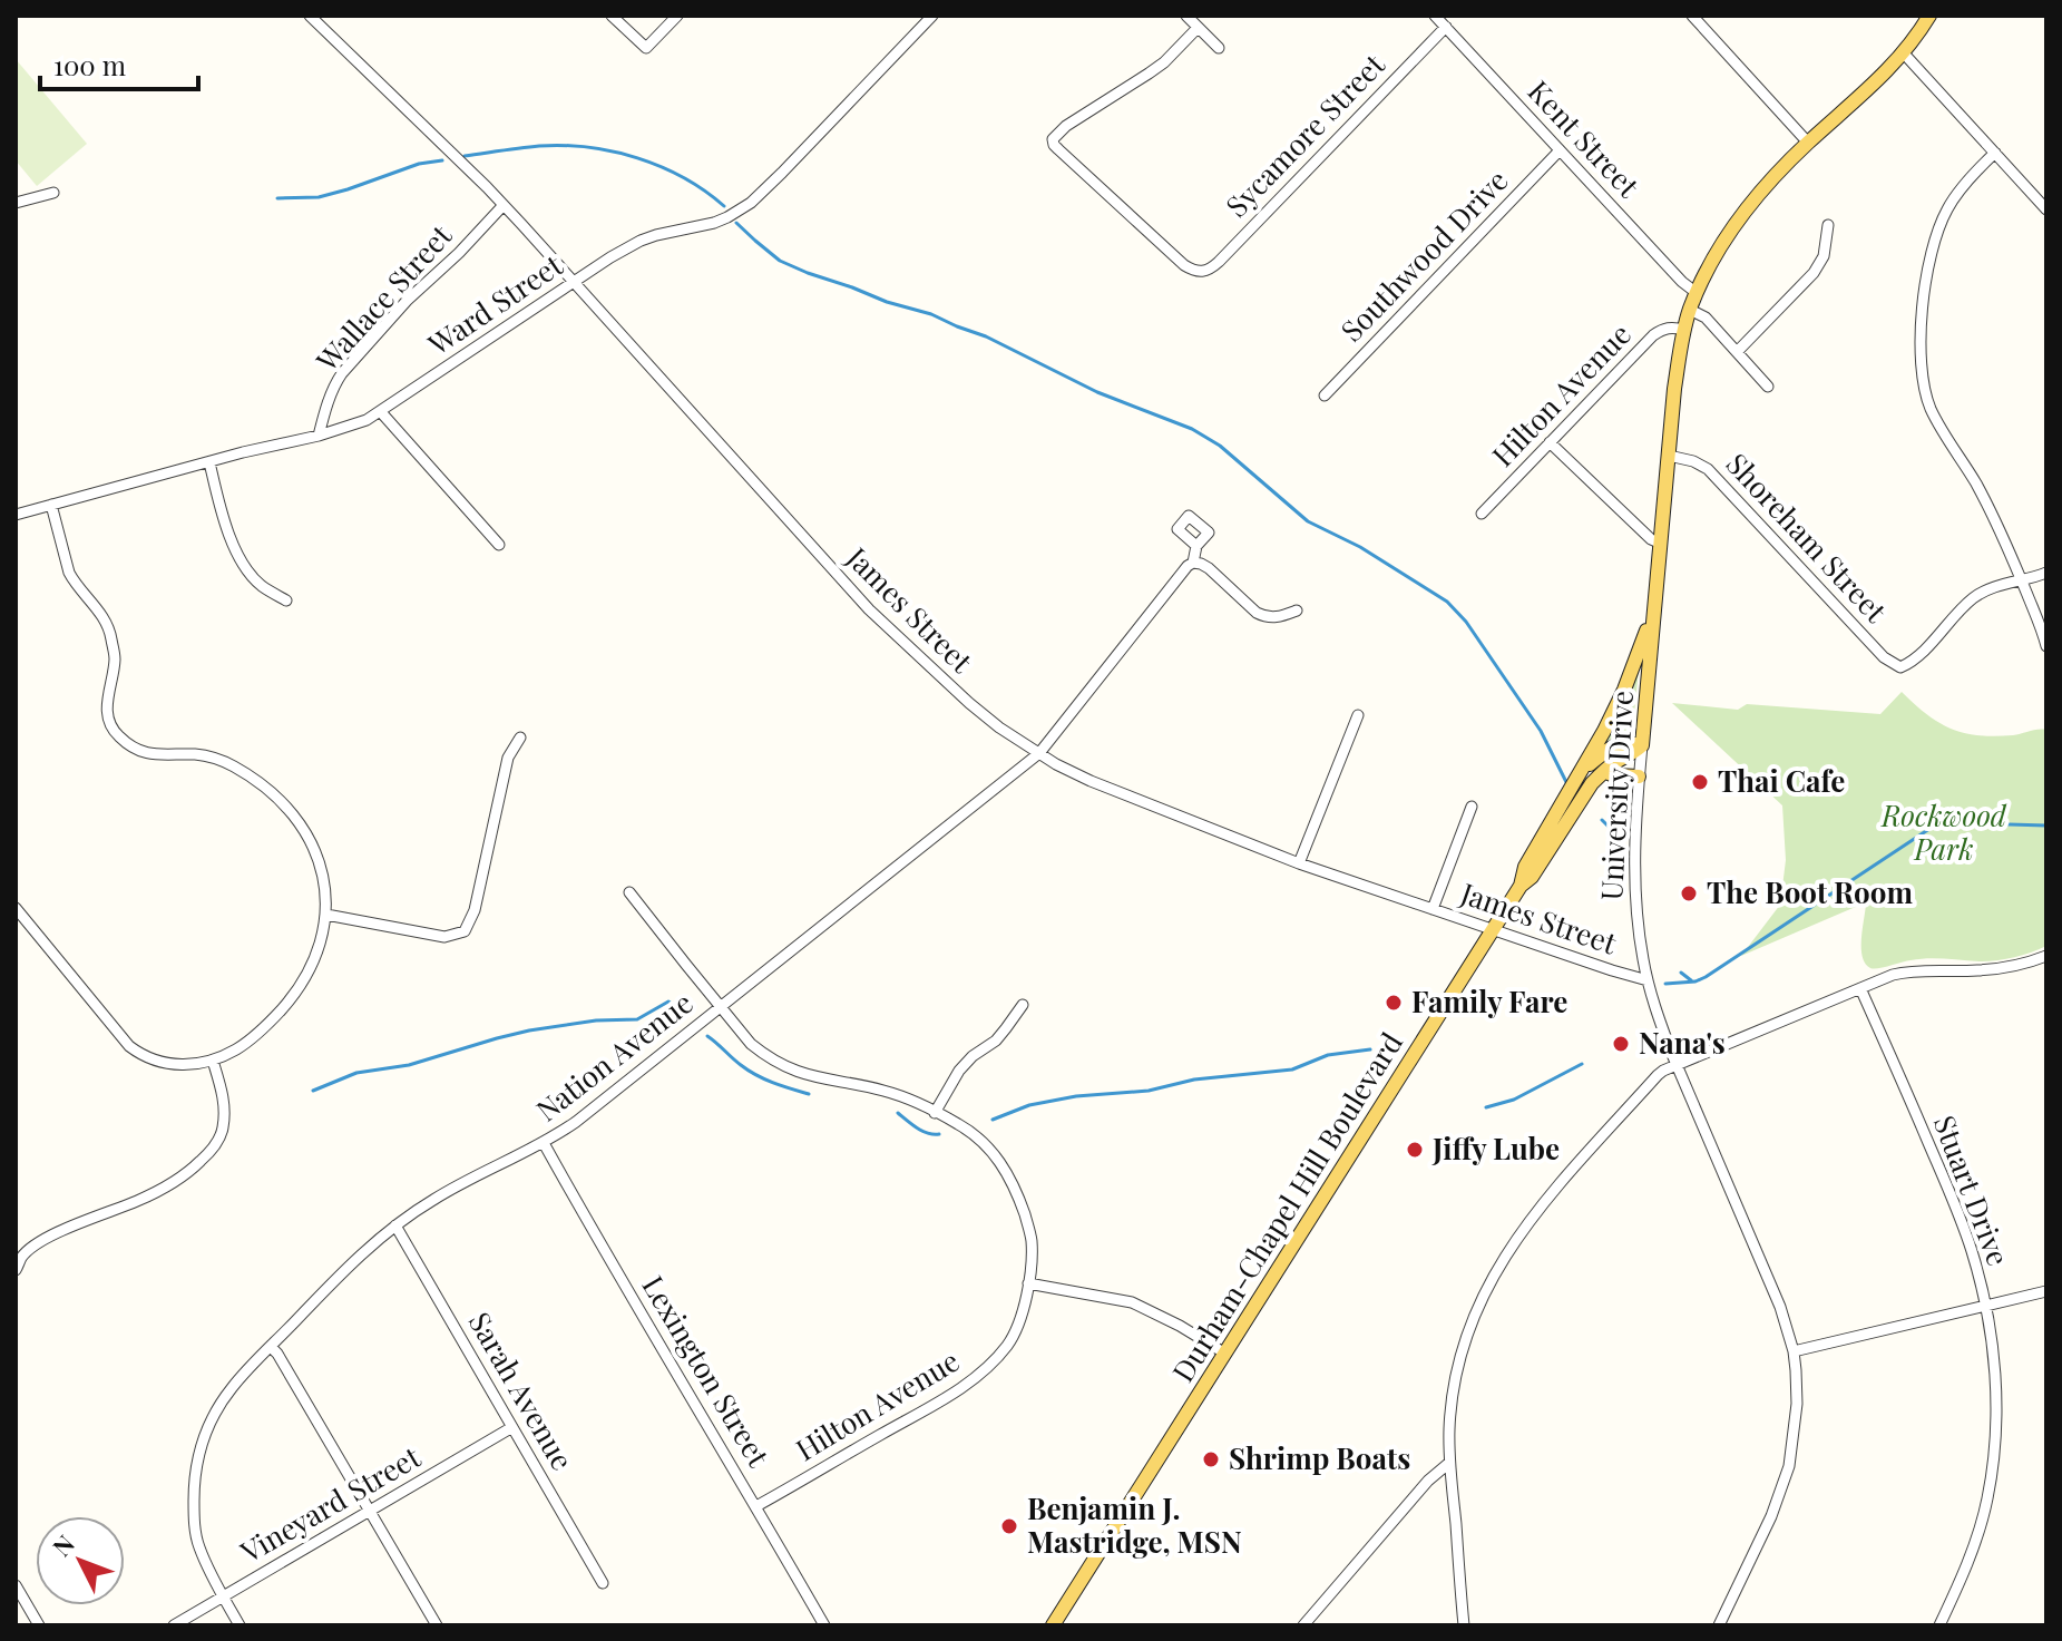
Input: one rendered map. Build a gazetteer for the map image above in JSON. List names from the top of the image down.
{
  "streets": {
    "main road": ["University Drive", "Durham-Chapel Hill Boulevard"],
    "street": [
      "Sycamore Street",
      "Kent Street",
      "Southwood Drive",
      "Wallace Street",
      "Ward Street",
      "Hilton Avenue",
      "Shoreham Street",
      "James Street",
      "Nation Avenue",
      "Stuart Drive",
      "Lexington Street",
      "Sarah Avenue",
      "Vineyard Street"
    ]
  },
  "crossings": [
    ["Sycamore Street", "Kent Street"],
    ["Kent Street", "Southwood Drive"],
    ["Kent Street", "University Drive"],
    ["Wallace Street", "Ward Street"],
    ["Wallace Street", "James Street"],
    ["Ward Street", "James Street"],
    ["Hilton Avenue", "University Drive"],
    ["Hilton Avenue", "Nation Avenue"],
    ["Hilton Avenue", "Lexington Street"],
    ["Shoreham Street", "University Drive"],
    ["James Street", "University Drive"],
    ["James Street", "Nation Avenue"],
    ["James Street", "Durham-Chapel Hill Boulevard"],
    ["University Drive", "Durham-Chapel Hill Boulevard"],
    ["Nation Avenue", "Lexington Street"],
    ["Nation Avenue", "Sarah Avenue"],
    ["Nation Avenue", "Vineyard Street"],
    ["Sarah Avenue", "Vineyard Street"]
  ],
  "parks": ["Rockwood Park"],
  "places": [
    "Thai Cafe",
    "The Boot Room",
    "Family Fare",
    "Nana's",
    "Jiffy Lube",
    "Shrimp Boats",
    "Benjamin J. Mastridge, MSN"
  ],
  "scale_bar": "100 m",
  "north": "top left"
}
